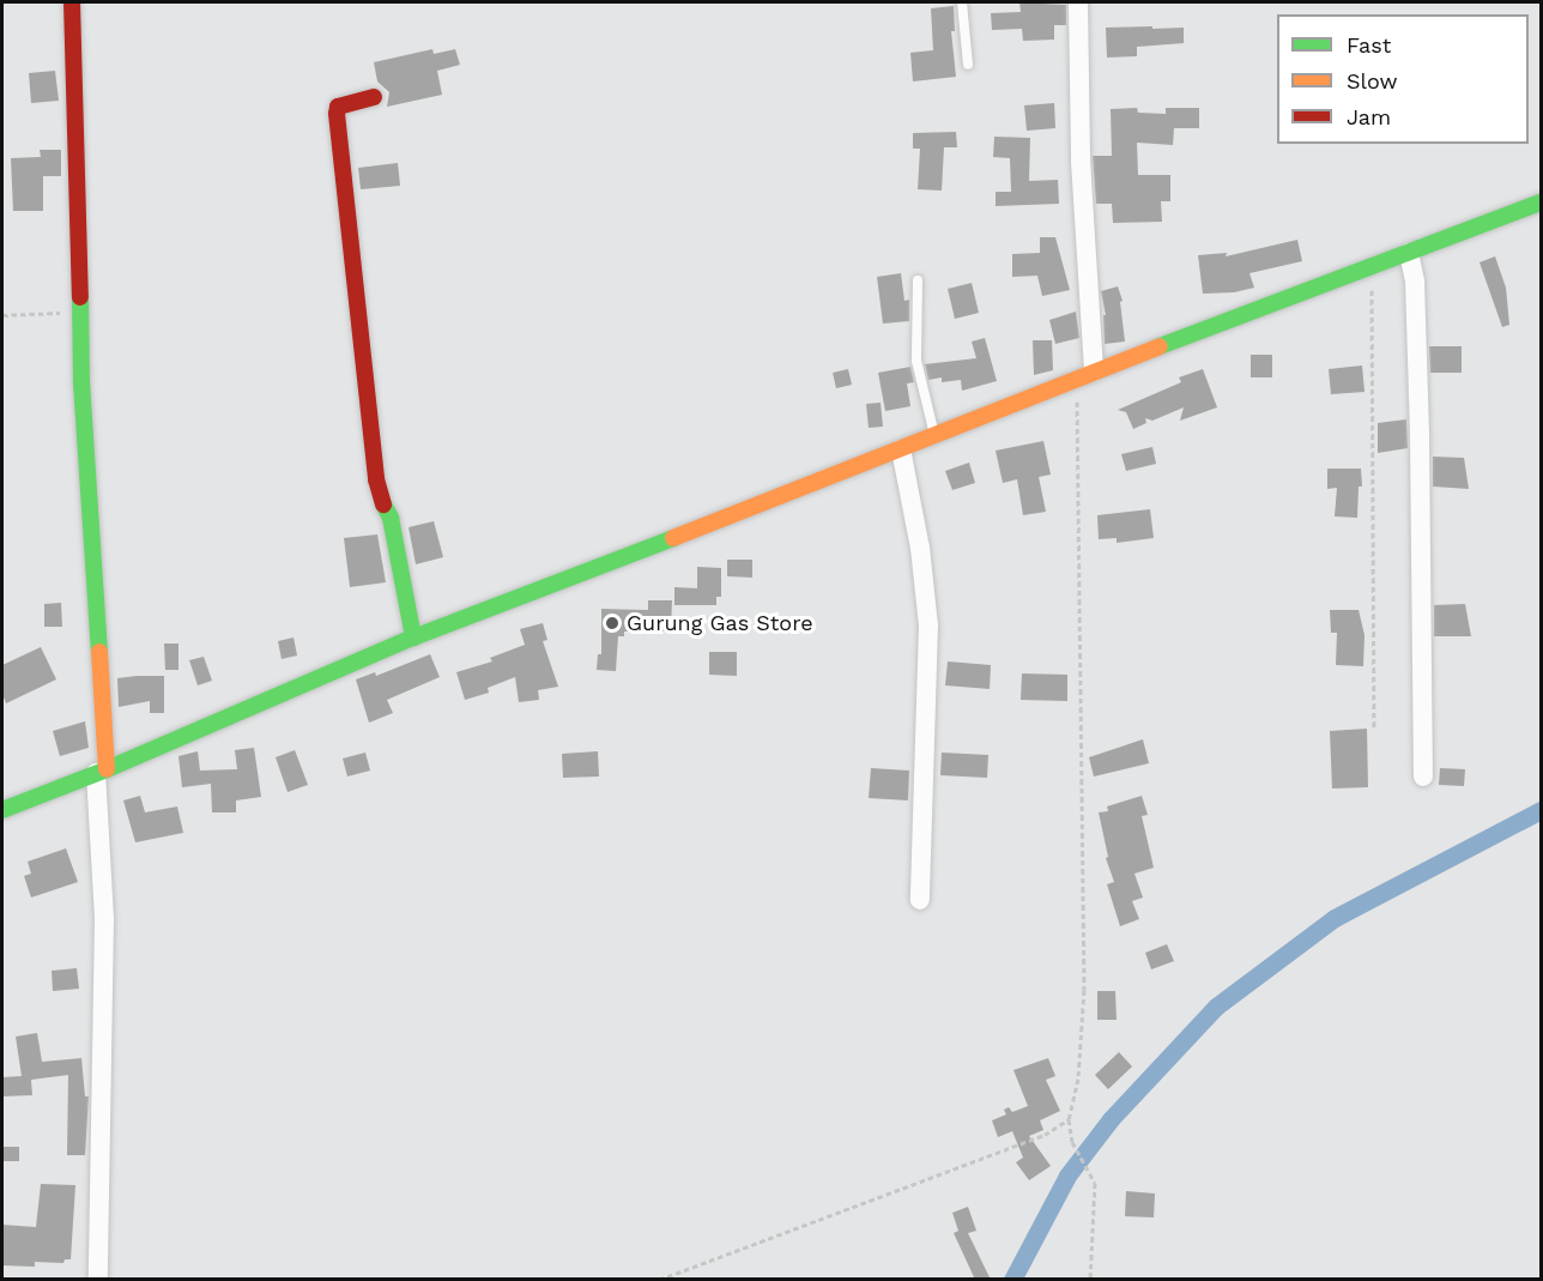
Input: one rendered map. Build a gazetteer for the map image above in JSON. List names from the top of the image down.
{
  "places": ["Gurung Gas Store"],
  "legend": ["Fast", "Slow", "Jam"]
}
